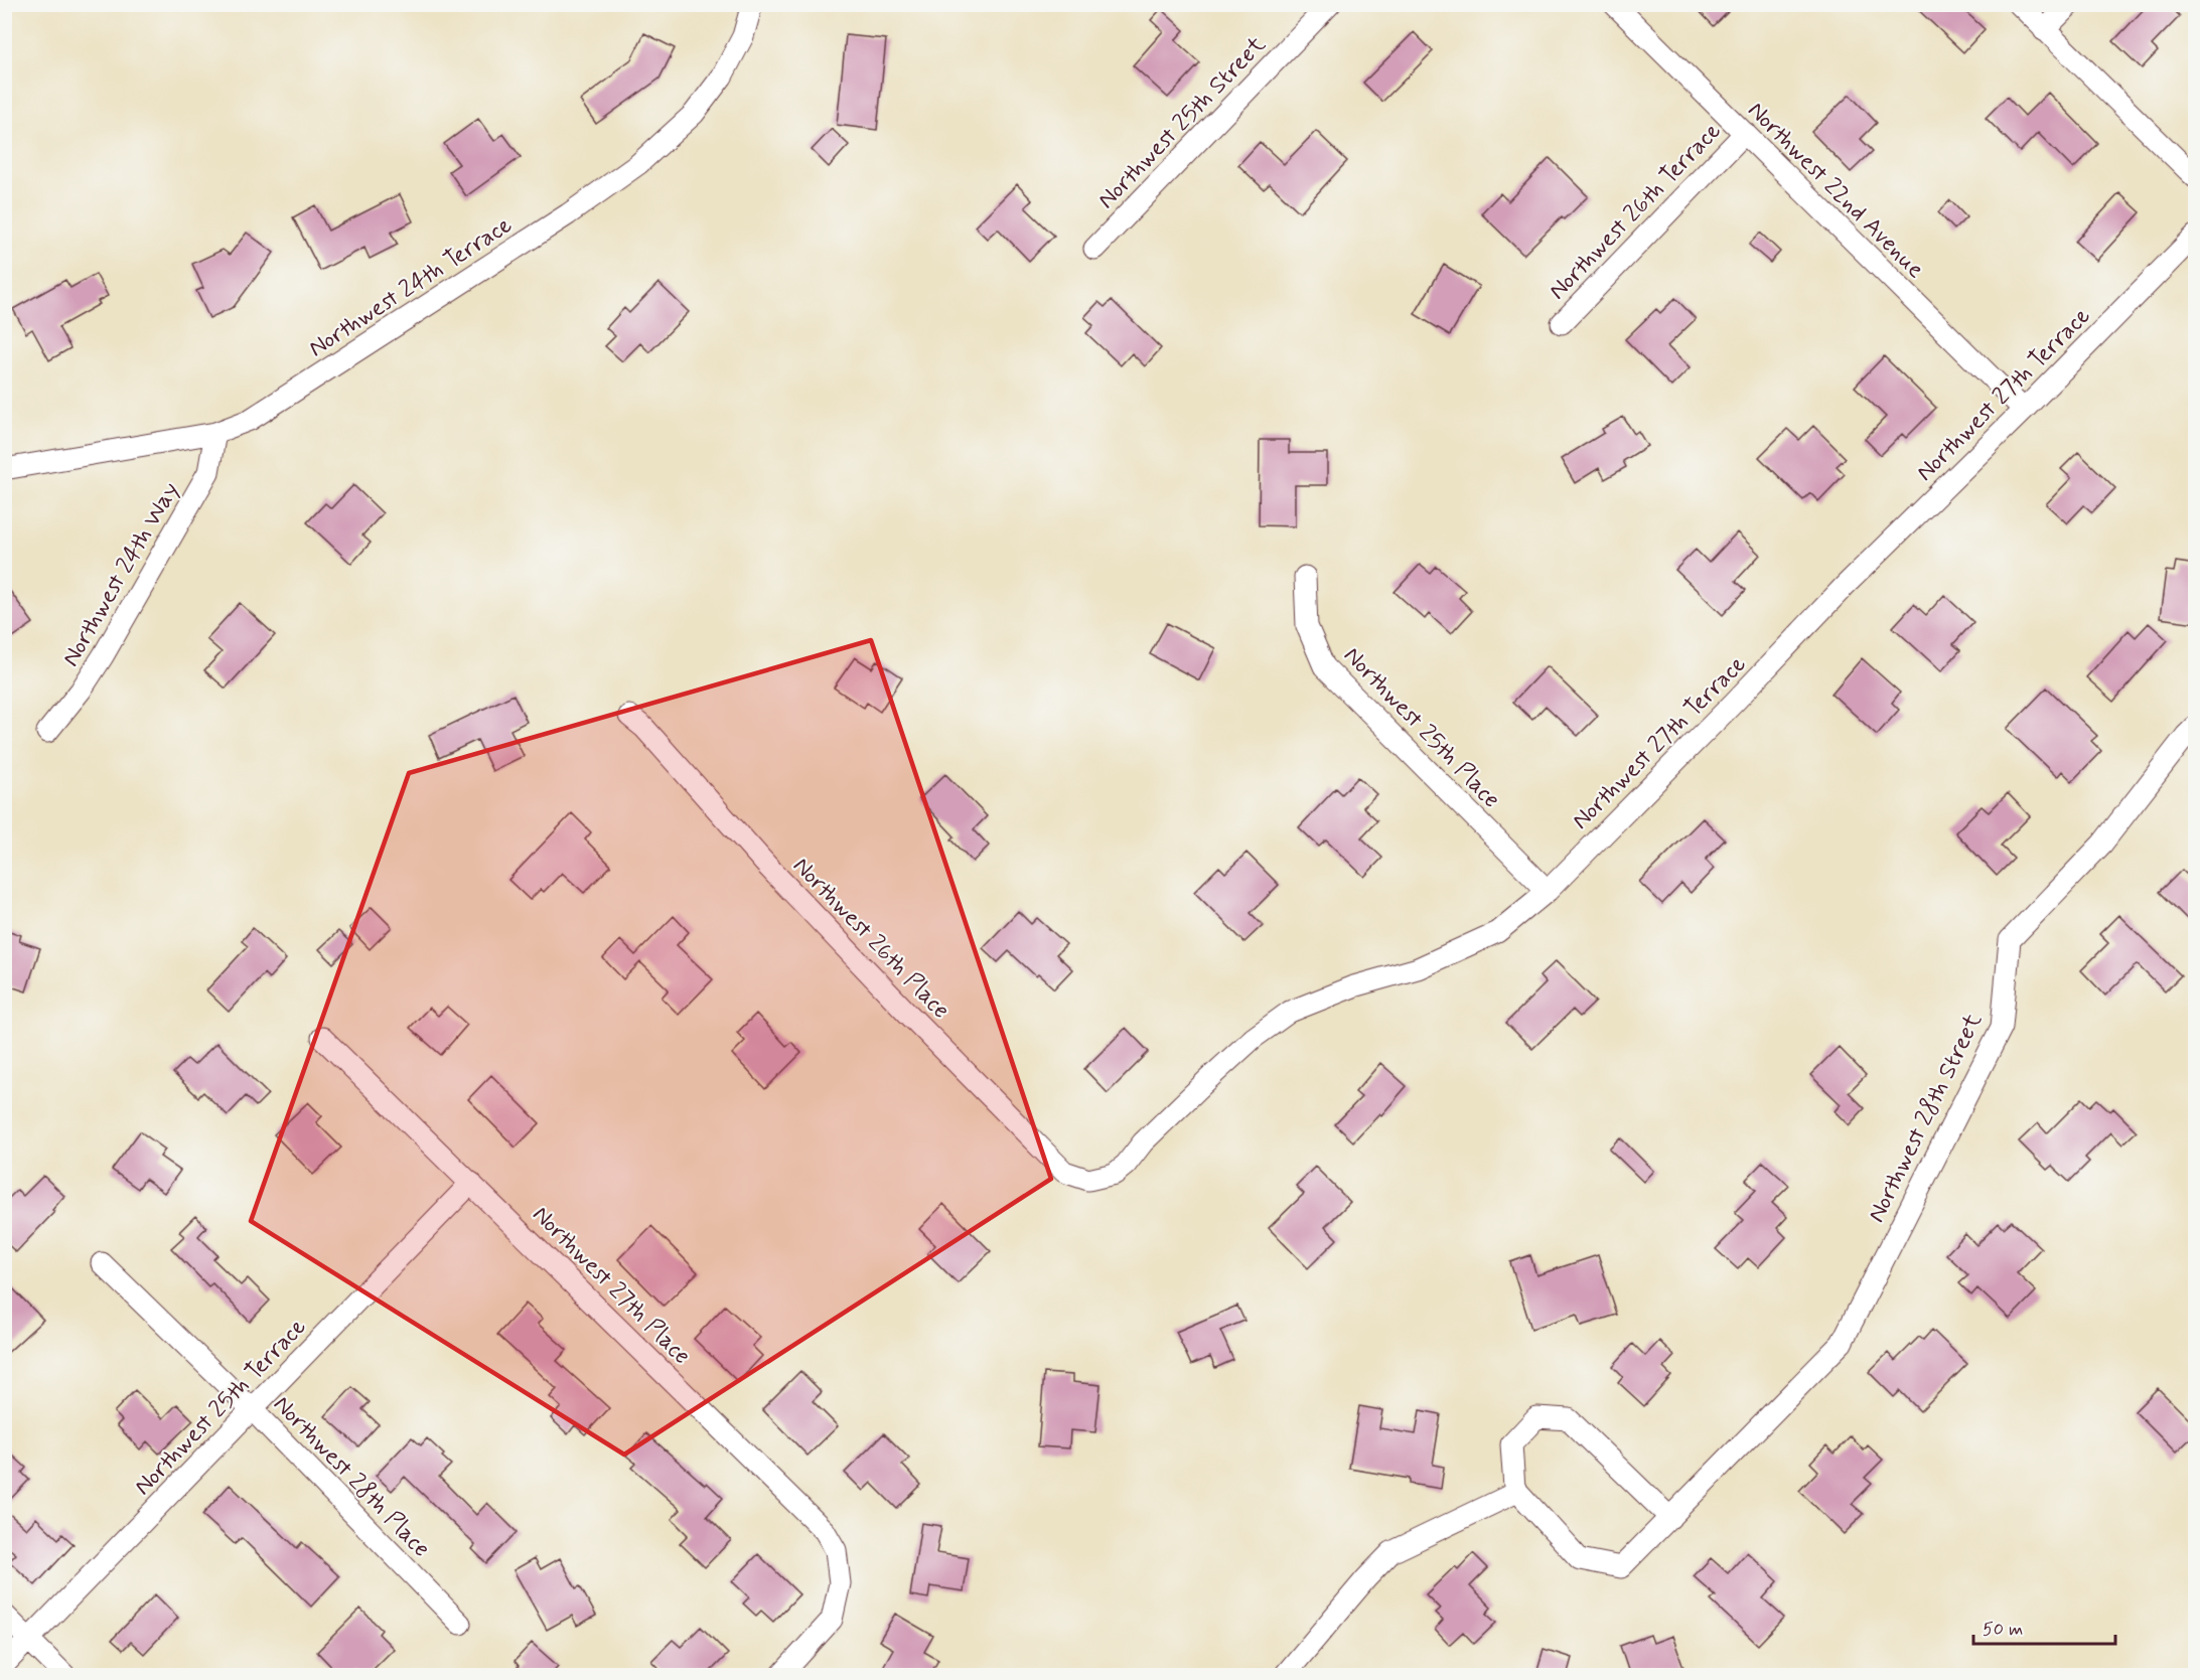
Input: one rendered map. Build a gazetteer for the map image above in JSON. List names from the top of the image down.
{
  "streets": {
    "street": [
      "Northwest 25th Street",
      "Northwest 22nd Avenue",
      "Northwest 26th Terrace",
      "Northwest 24th Terrace",
      "Northwest 27th Terrace",
      "Northwest 24th Way",
      "Northwest 25th Place",
      "Northwest 26th Place",
      "Northwest 28th Street",
      "Northwest 27th Place",
      "Northwest 25th Terrace",
      "Northwest 28th Place"
    ]
  },
  "crossings": [
    ["Northwest 22nd Avenue", "Northwest 26th Terrace"],
    ["Northwest 22nd Avenue", "Northwest 27th Terrace"],
    ["Northwest 24th Terrace", "Northwest 24th Way"],
    ["Northwest 27th Terrace", "Northwest 25th Place"],
    ["Northwest 27th Terrace", "Northwest 26th Place"],
    ["Northwest 27th Place", "Northwest 25th Terrace"],
    ["Northwest 25th Terrace", "Northwest 28th Place"]
  ],
  "scale_bar": "50 m"
}
